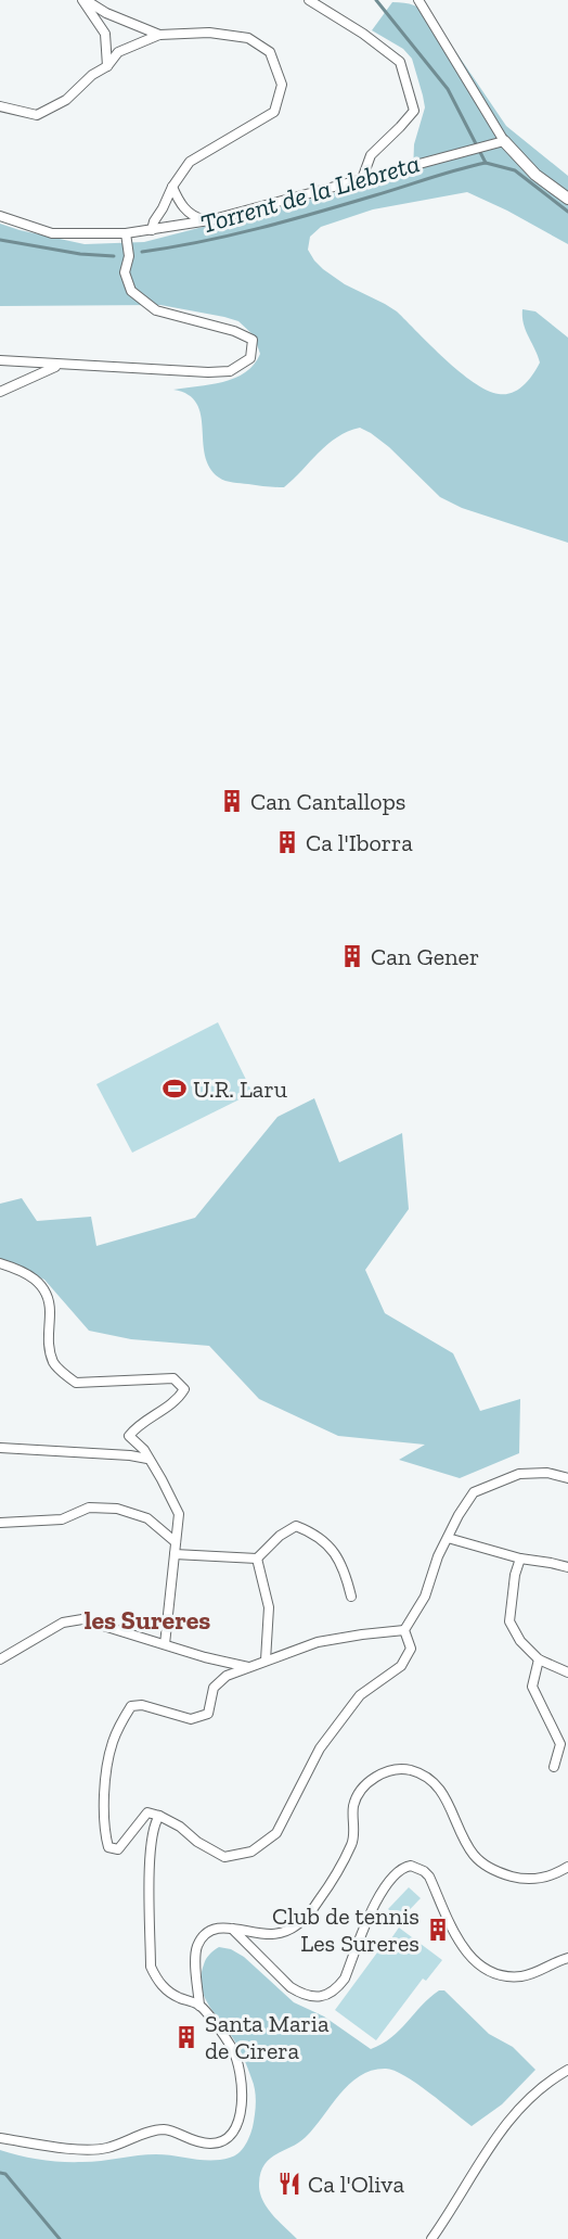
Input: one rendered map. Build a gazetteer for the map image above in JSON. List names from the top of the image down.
{
  "districts": ["les Sureres"],
  "water": ["Torrent de la Llebreta"],
  "places": {
    "building": [
      "Can Cantallops",
      "Ca l'Iborra",
      "Can Gener",
      "Club de tennis Les Sureres",
      "Santa Maria de Cirera"
    ],
    "sports": ["U.R. Laru"],
    "restaurant": ["Ca l'Oliva"]
  }
}
